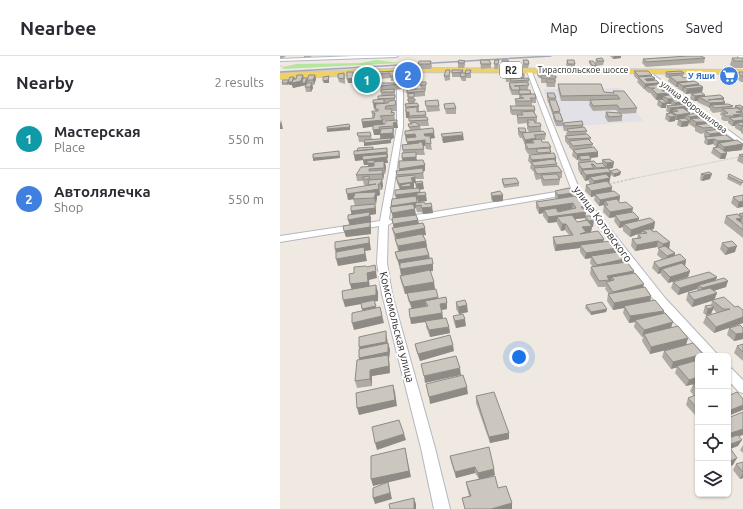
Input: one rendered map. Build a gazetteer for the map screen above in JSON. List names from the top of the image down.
{
  "streets": {
    "main road": ["R2", "Тираспольское шоссе"],
    "street": ["улица Ворошилова", "улица Котовского", "Комсомольская улица"]
  },
  "crossings": [
    ["Тираспольское шоссе", "улица Ворошилова"],
    ["Тираспольское шоссе", "улица Котовского"],
    ["Тираспольское шоссе", "Комсомольская улица"]
  ],
  "places": {
    "supermarket": ["У Яши"]
  },
  "page": {
    "header": "Nearbee",
    "nav": ["Map", "Directions", "Saved"],
    "heading": ["Nearby", "2 results"],
    "pins": ["2", "1"],
    "list": [
      {
        "mark": "1",
        "name": "Мастерская",
        "note": "Place",
        "value": "550 m"
      },
      {
        "mark": "2",
        "name": "Автолялечка",
        "note": "Shop",
        "value": "550 m"
      }
    ],
    "map_buttons": ["+", "−"]
  }
}
